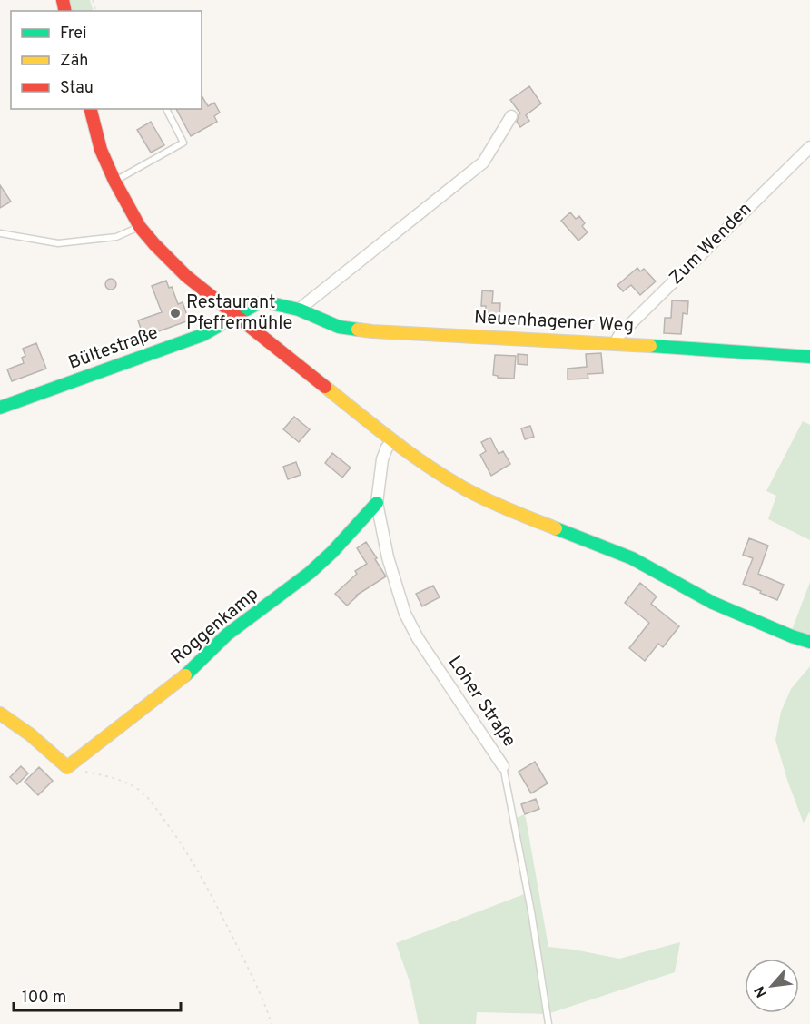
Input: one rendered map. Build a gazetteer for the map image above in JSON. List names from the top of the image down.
{
  "streets": {
    "street": [
      "Zum Wenden",
      "Neuenhagener Weg",
      "Bültestraße",
      "Roggenkamp",
      "Loher Straße"
    ]
  },
  "crossings": [
    ["Zum Wenden", "Neuenhagener Weg"],
    ["Neuenhagener Weg", "Bültestraße"],
    ["Roggenkamp", "Loher Straße"]
  ],
  "places": ["Restaurant Pfeffermühle"],
  "legend": ["Frei", "Zäh", "Stau"],
  "scale_bar": "100 m",
  "north": "bottom left"
}
